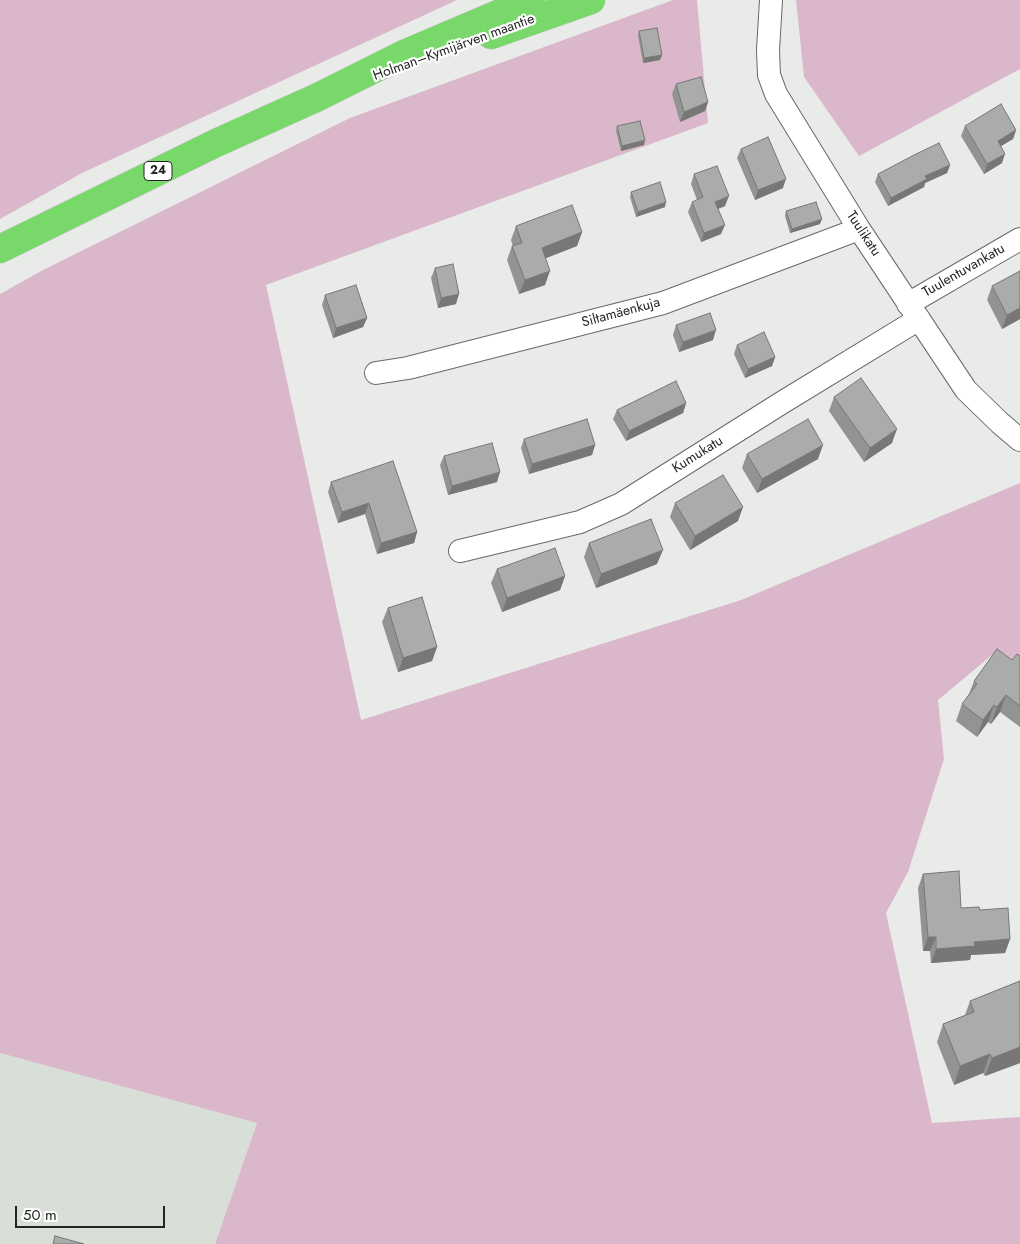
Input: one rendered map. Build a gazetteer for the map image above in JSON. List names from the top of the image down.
{
  "streets": {
    "highway": ["Holman–Kymijärven maantie", "24"],
    "street": [
      "Tuulikatu",
      "Tuulentuvankatu",
      "Siltamäenkuja",
      "Kumukatu"
    ]
  },
  "crossings": [
    ["Tuulikatu", "Tuulentuvankatu"],
    ["Tuulikatu", "Siltamäenkuja"],
    ["Tuulikatu", "Kumukatu"],
    ["Tuulentuvankatu", "Kumukatu"]
  ],
  "scale_bar": "50 m"
}
